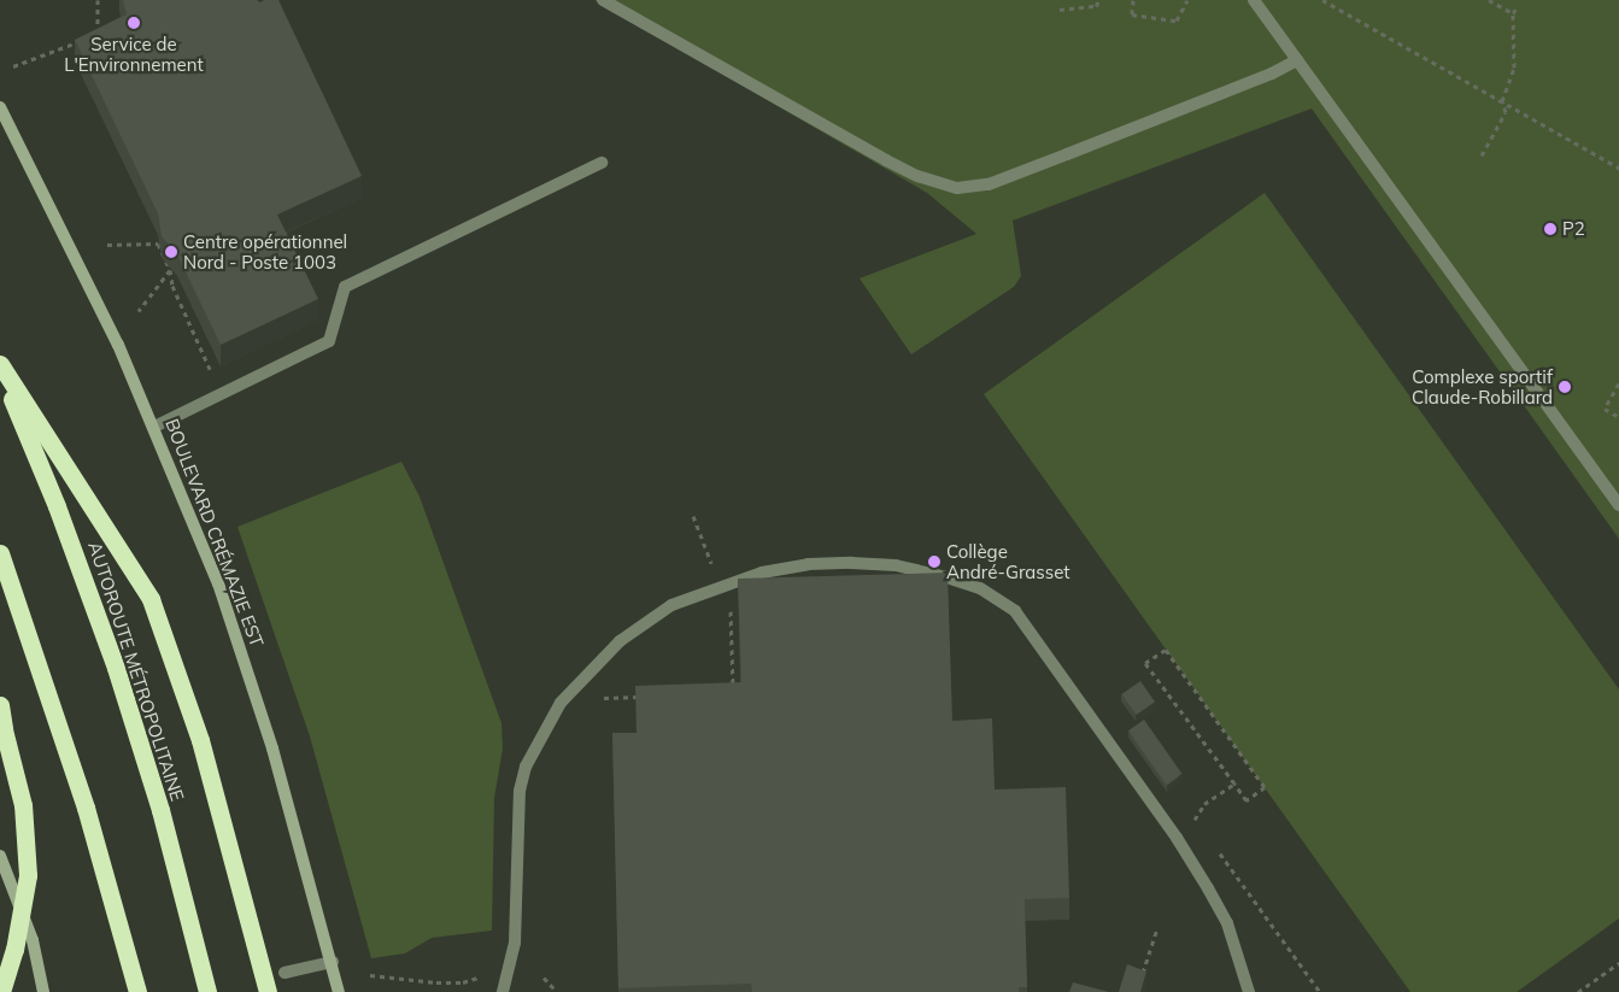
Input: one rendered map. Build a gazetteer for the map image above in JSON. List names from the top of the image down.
{
  "streets": {
    "highway": ["AUTOROUTE MÉTROPOLITAINE"],
    "main road": ["BOULEVARD CRÉMAZIE EST"]
  },
  "places": [
    "Service de L'Environnement",
    "P2",
    "Centre opérationnel Nord - Poste 1003",
    "Complexe sportif Claude-Robillard",
    "Collège André-Grasset"
  ]
}
